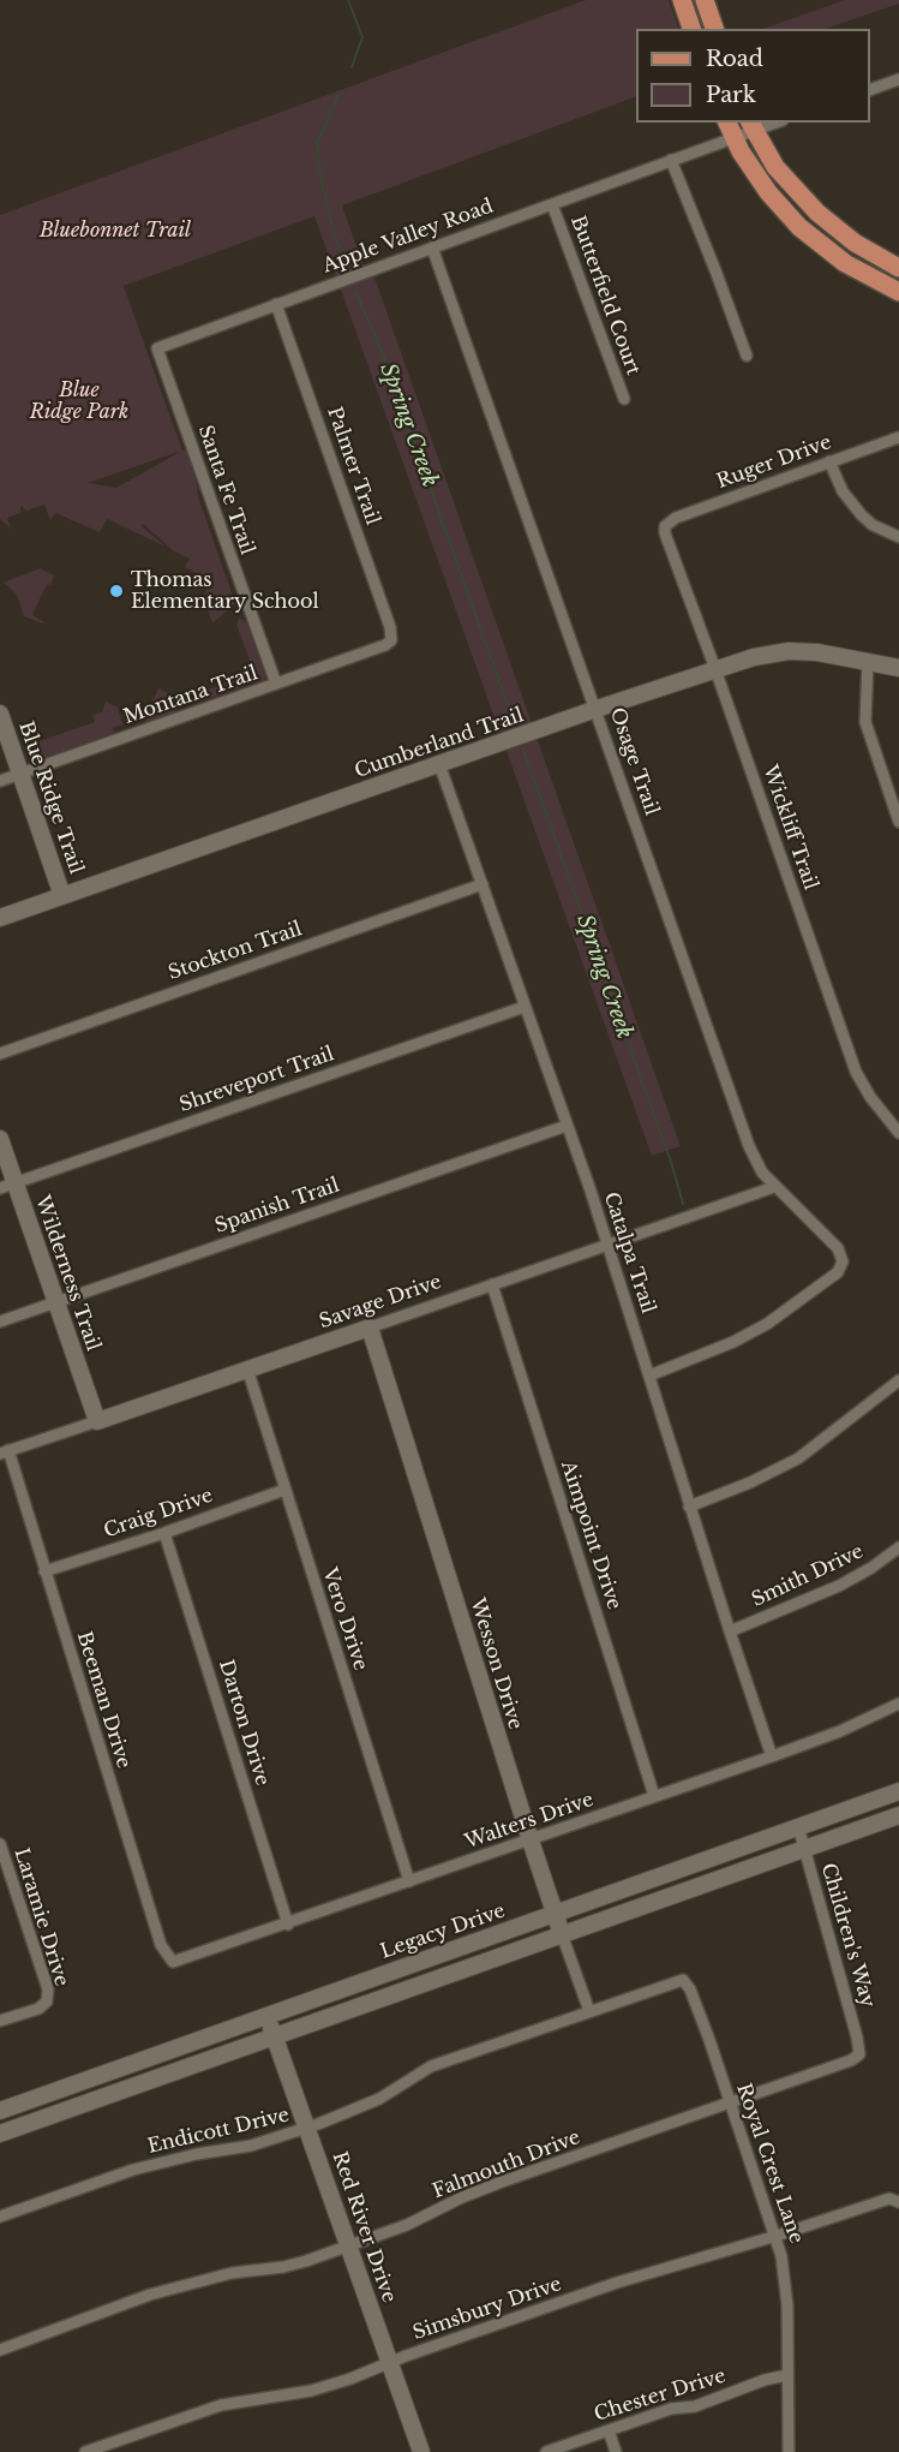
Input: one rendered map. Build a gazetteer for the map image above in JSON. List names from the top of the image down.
{
  "streets": {
    "street": [
      "Apple Valley Road",
      "Butterfield Court",
      "Ruger Drive",
      "Palmer Trail",
      "Santa Fe Trail",
      "Montana Trail",
      "Cumberland Trail",
      "Osage Trail",
      "Blue Ridge Trail",
      "Wickliff Trail",
      "Stockton Trail",
      "Shreveport Trail",
      "Spanish Trail",
      "Catalpa Trail",
      "Wilderness Trail",
      "Savage Drive",
      "Craig Drive",
      "Aimpoint Drive",
      "Smith Drive",
      "Vero Drive",
      "Wesson Drive",
      "Beeman Drive",
      "Darton Drive",
      "Walters Drive",
      "Laramie Drive",
      "Legacy Drive",
      "Children's Way",
      "Endicott Drive",
      "Royal Crest Lane",
      "Falmouth Drive",
      "Red River Drive",
      "Simsbury Drive",
      "Chester Drive"
    ]
  },
  "crossings": [
    ["Apple Valley Road", "Butterfield Court"],
    ["Apple Valley Road", "Palmer Trail"],
    ["Apple Valley Road", "Santa Fe Trail"],
    ["Apple Valley Road", "Osage Trail"],
    ["Ruger Drive", "Wickliff Trail"],
    ["Palmer Trail", "Montana Trail"],
    ["Santa Fe Trail", "Montana Trail"],
    ["Montana Trail", "Blue Ridge Trail"],
    ["Cumberland Trail", "Osage Trail"],
    ["Cumberland Trail", "Blue Ridge Trail"],
    ["Cumberland Trail", "Wickliff Trail"],
    ["Cumberland Trail", "Catalpa Trail"],
    ["Osage Trail", "Catalpa Trail"],
    ["Osage Trail", "Savage Drive"],
    ["Stockton Trail", "Catalpa Trail"],
    ["Shreveport Trail", "Catalpa Trail"],
    ["Shreveport Trail", "Wilderness Trail"],
    ["Spanish Trail", "Catalpa Trail"],
    ["Spanish Trail", "Wilderness Trail"],
    ["Catalpa Trail", "Savage Drive"],
    ["Catalpa Trail", "Smith Drive"],
    ["Catalpa Trail", "Walters Drive"],
    ["Wilderness Trail", "Savage Drive"],
    ["Savage Drive", "Aimpoint Drive"],
    ["Savage Drive", "Vero Drive"],
    ["Savage Drive", "Wesson Drive"],
    ["Savage Drive", "Beeman Drive"],
    ["Craig Drive", "Vero Drive"],
    ["Craig Drive", "Beeman Drive"],
    ["Craig Drive", "Darton Drive"],
    ["Aimpoint Drive", "Walters Drive"],
    ["Vero Drive", "Walters Drive"],
    ["Wesson Drive", "Walters Drive"],
    ["Wesson Drive", "Legacy Drive"],
    ["Wesson Drive", "Endicott Drive"],
    ["Beeman Drive", "Walters Drive"],
    ["Darton Drive", "Walters Drive"],
    ["Legacy Drive", "Children's Way"],
    ["Legacy Drive", "Red River Drive"],
    ["Children's Way", "Falmouth Drive"],
    ["Endicott Drive", "Royal Crest Lane"],
    ["Endicott Drive", "Red River Drive"],
    ["Royal Crest Lane", "Falmouth Drive"],
    ["Royal Crest Lane", "Simsbury Drive"],
    ["Royal Crest Lane", "Chester Drive"],
    ["Falmouth Drive", "Red River Drive"],
    ["Red River Drive", "Simsbury Drive"]
  ],
  "water": ["Spring Creek"],
  "parks": ["Bluebonnet Trail", "Blue Ridge Park"],
  "places": ["Thomas Elementary School"],
  "legend": ["Road", "Park"]
}
